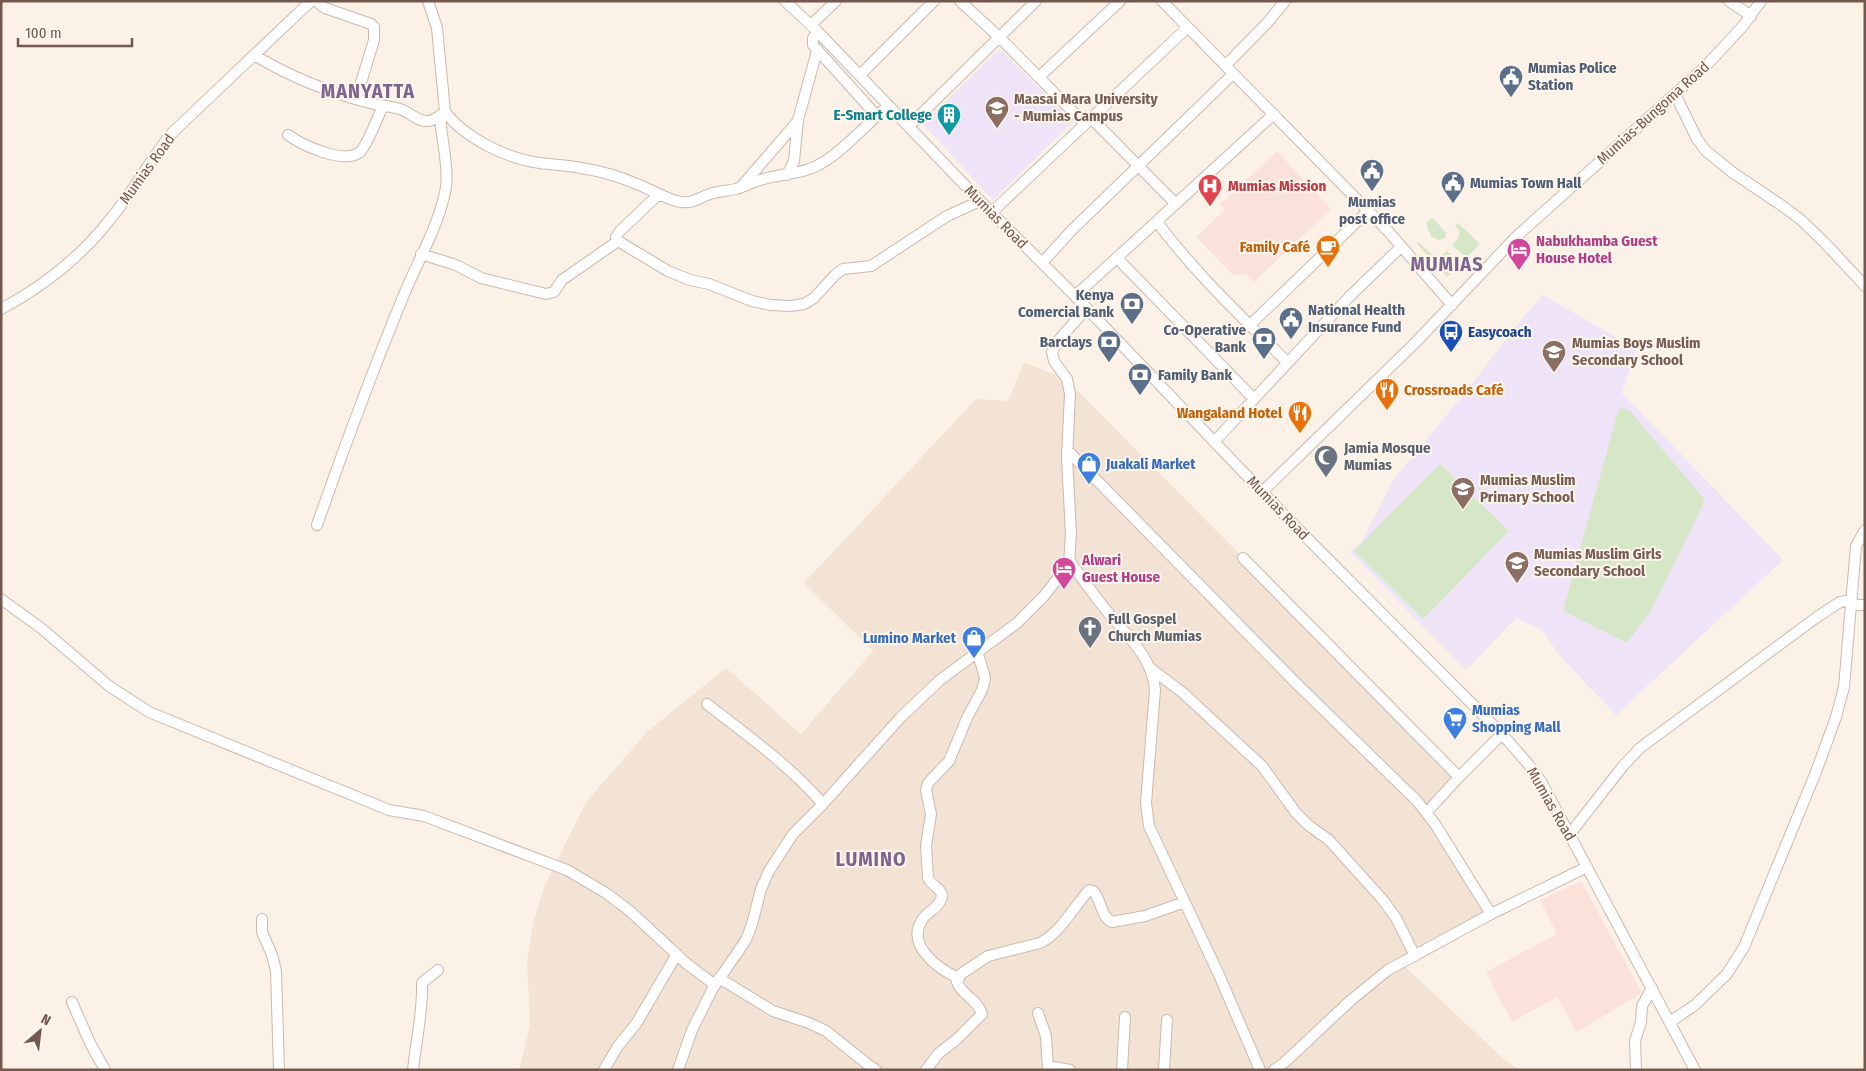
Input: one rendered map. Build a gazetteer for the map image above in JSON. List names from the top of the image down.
{
  "streets": {
    "street": ["Mumias-Bungoma Road", "Mumias Road"]
  },
  "crossings": [
    ["Mumias-Bungoma Road", "Mumias Road"]
  ],
  "districts": ["MANYATTA", "MUMIAS", "LUMINO"],
  "places": {
    "public building": [
      "Mumias Police Station",
      "Mumias post office",
      "Mumias Town Hall",
      "National Health Insurance Fund"
    ],
    "school or university": [
      "Maasai Mara University - Mumias Campus",
      "Mumias Boys Muslim Secondary School",
      "Mumias Muslim Primary School",
      "Mumias Muslim Girls Secondary School"
    ],
    "building": ["E-Smart College"],
    "hospital": ["Mumias Mission"],
    "cafe": ["Family Café"],
    "hotel": ["Nabukhamba Guest House Hotel", "Alwari Guest House"],
    "bank": [
      "Kenya Comercial Bank",
      "Co-Operative Bank",
      "Barclays",
      "Family Bank"
    ],
    "bus stop": ["Easycoach"],
    "restaurant": ["Crossroads Café", "Wangaland Hotel"],
    "mosque": ["Jamia Mosque Mumias"],
    "shop": ["Juakali Market", "Lumino Market"],
    "church": ["Full Gospel Church Mumias"],
    "supermarket": ["Mumias Shopping Mall"]
  },
  "scale_bar": "100 m",
  "north": "top right"
}
